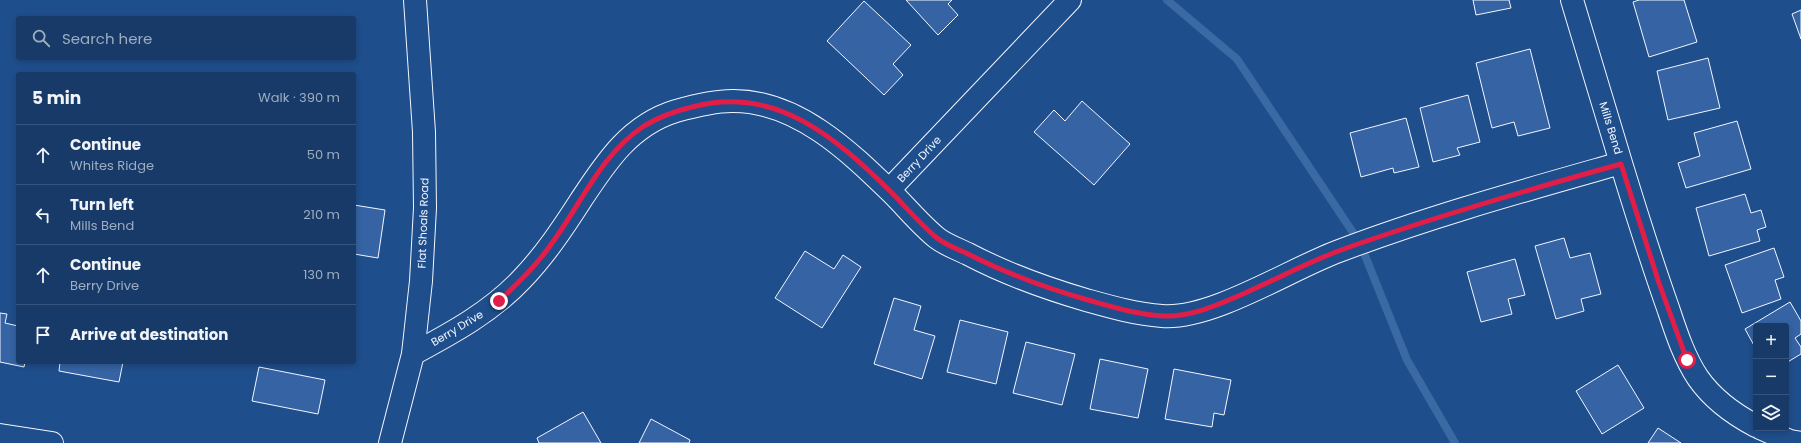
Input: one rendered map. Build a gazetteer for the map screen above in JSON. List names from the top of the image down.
{
  "streets": {
    "street": ["Mills Bend", "Berry Drive", "Flat Shoals Road"]
  },
  "crossings": [
    ["Mills Bend", "Berry Drive"],
    ["Berry Drive", "Flat Shoals Road"]
  ],
  "page": {
    "search": "Search here",
    "heading": ["5 min", "Walk · 390 m"],
    "list": [
      ["Continue", "Whites Ridge", "50 m"],
      ["Turn left", "Mills Bend", "210 m"],
      ["Continue", "Berry Drive", "130 m"],
      "Arrive at destination"
    ],
    "map_buttons": ["+", "−"]
  }
}
